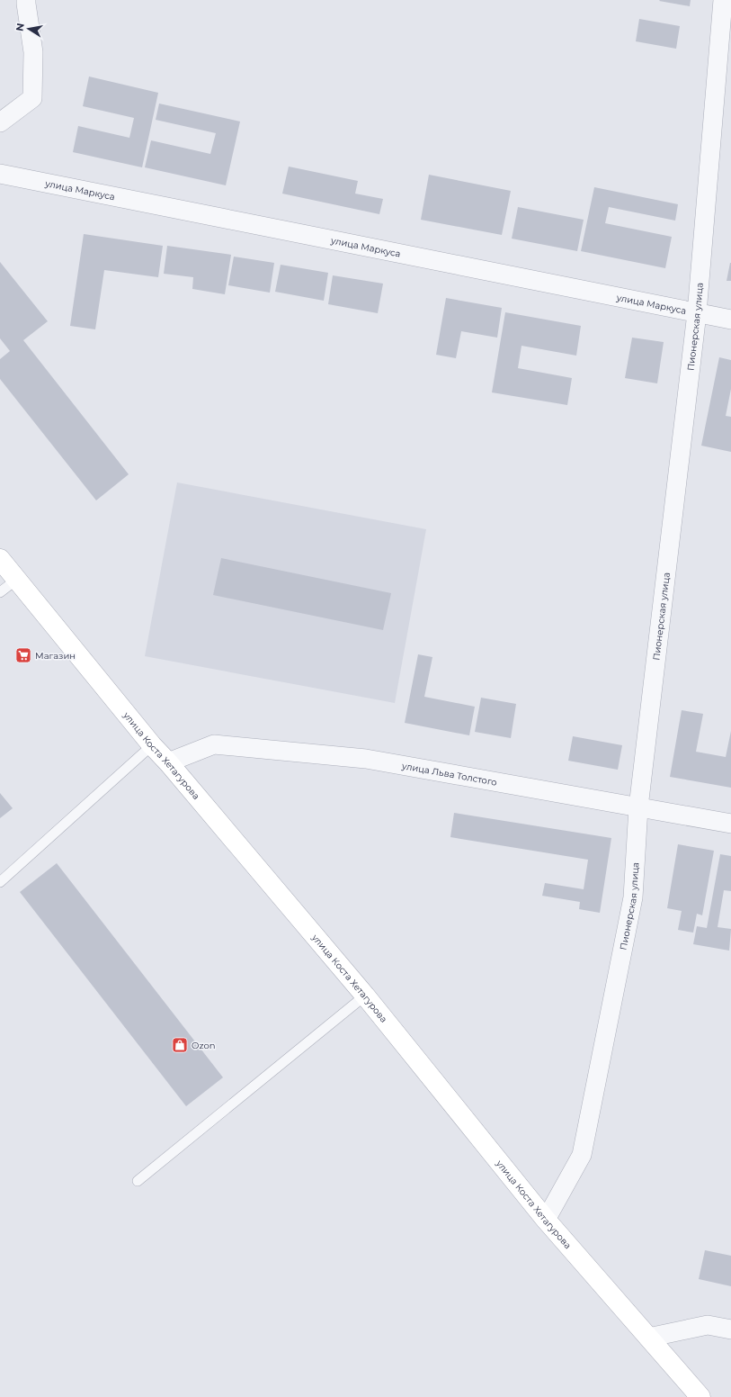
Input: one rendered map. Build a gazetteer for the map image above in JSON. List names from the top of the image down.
{
  "streets": {
    "main road": ["улица Коста Хетагурова"],
    "street": ["улица Маркуса", "Пионерская улица", "улица Льва Толстого"]
  },
  "crossings": [
    ["улица Маркуса", "Пионерская улица"],
    ["Пионерская улица", "улица Коста Хетагурова"],
    ["Пионерская улица", "улица Льва Толстого"],
    ["улица Коста Хетагурова", "улица Льва Толстого"]
  ],
  "places": {
    "supermarket": ["Магазин"],
    "shop": ["Ozon"]
  },
  "north": "left"
}
